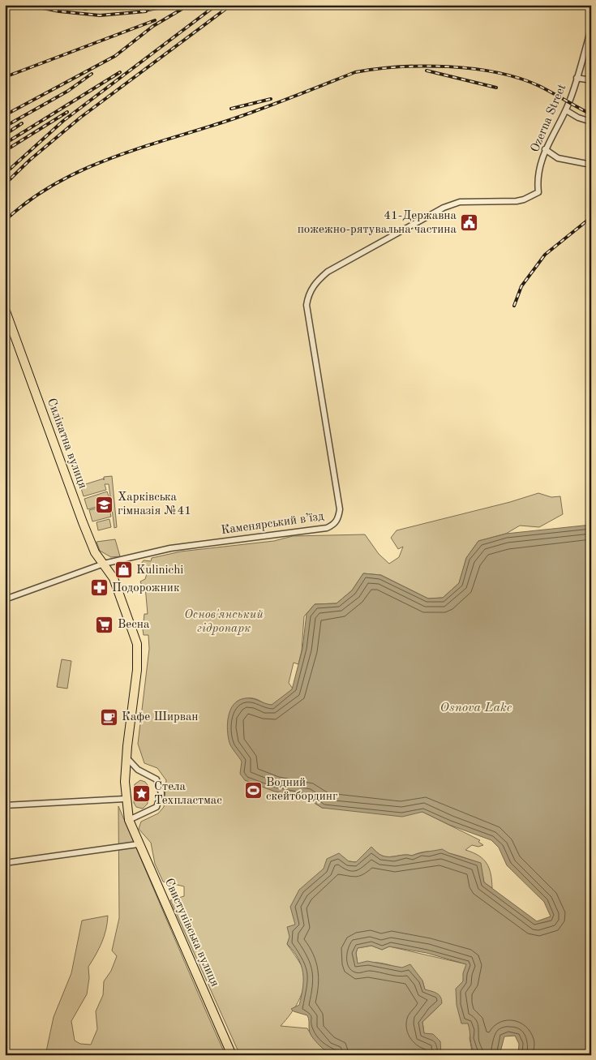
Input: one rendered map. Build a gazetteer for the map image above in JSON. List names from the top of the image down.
{
  "streets": {
    "main road": ["Силікатна вулиця", "Свистунівська вулиця"],
    "street": ["Ozerna Street", "Каменярський в’їзд"]
  },
  "crossings": [
    ["Ozerna Street", "Каменярський в’їзд"],
    ["Силікатна вулиця", "Каменярський в’їзд"],
    ["Силікатна вулиця", "Свистунівська вулиця"]
  ],
  "water": ["Osnova Lake"],
  "parks": ["Основ'янський гідропарк"],
  "places": {
    "public building": ["41-Державна пожежно-рятувальна частина"],
    "school or university": ["Харківська гімназія №41"],
    "shop": ["Kulinichi"],
    "pharmacy": ["Подорожник"],
    "supermarket": ["Весна"],
    "cafe": ["Кафе Ширван"],
    "sports": ["Водний скейтбординг"],
    "place": ["Стела Техпластмас"]
  }
}
